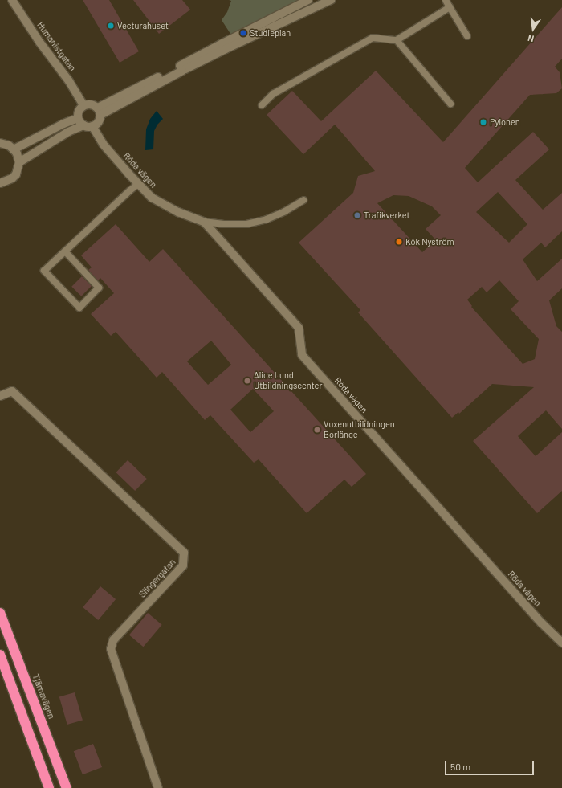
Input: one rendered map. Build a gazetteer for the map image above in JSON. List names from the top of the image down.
{
  "streets": {
    "highway": ["Tjärnavägen"],
    "street": ["Humanistgatan", "Röda vägen", "Slingergatan"]
  },
  "crossings": [
    ["Humanistgatan", "Röda vägen"]
  ],
  "places": [
    "Vecturahuset",
    "Studieplan",
    "Pylonen",
    "Trafikverket",
    "Kök Nyström",
    "Alice Lund Utbildningscenter",
    "Vuxenutbildningen Borlänge"
  ],
  "scale_bar": "50 m",
  "north": "bottom"
}
